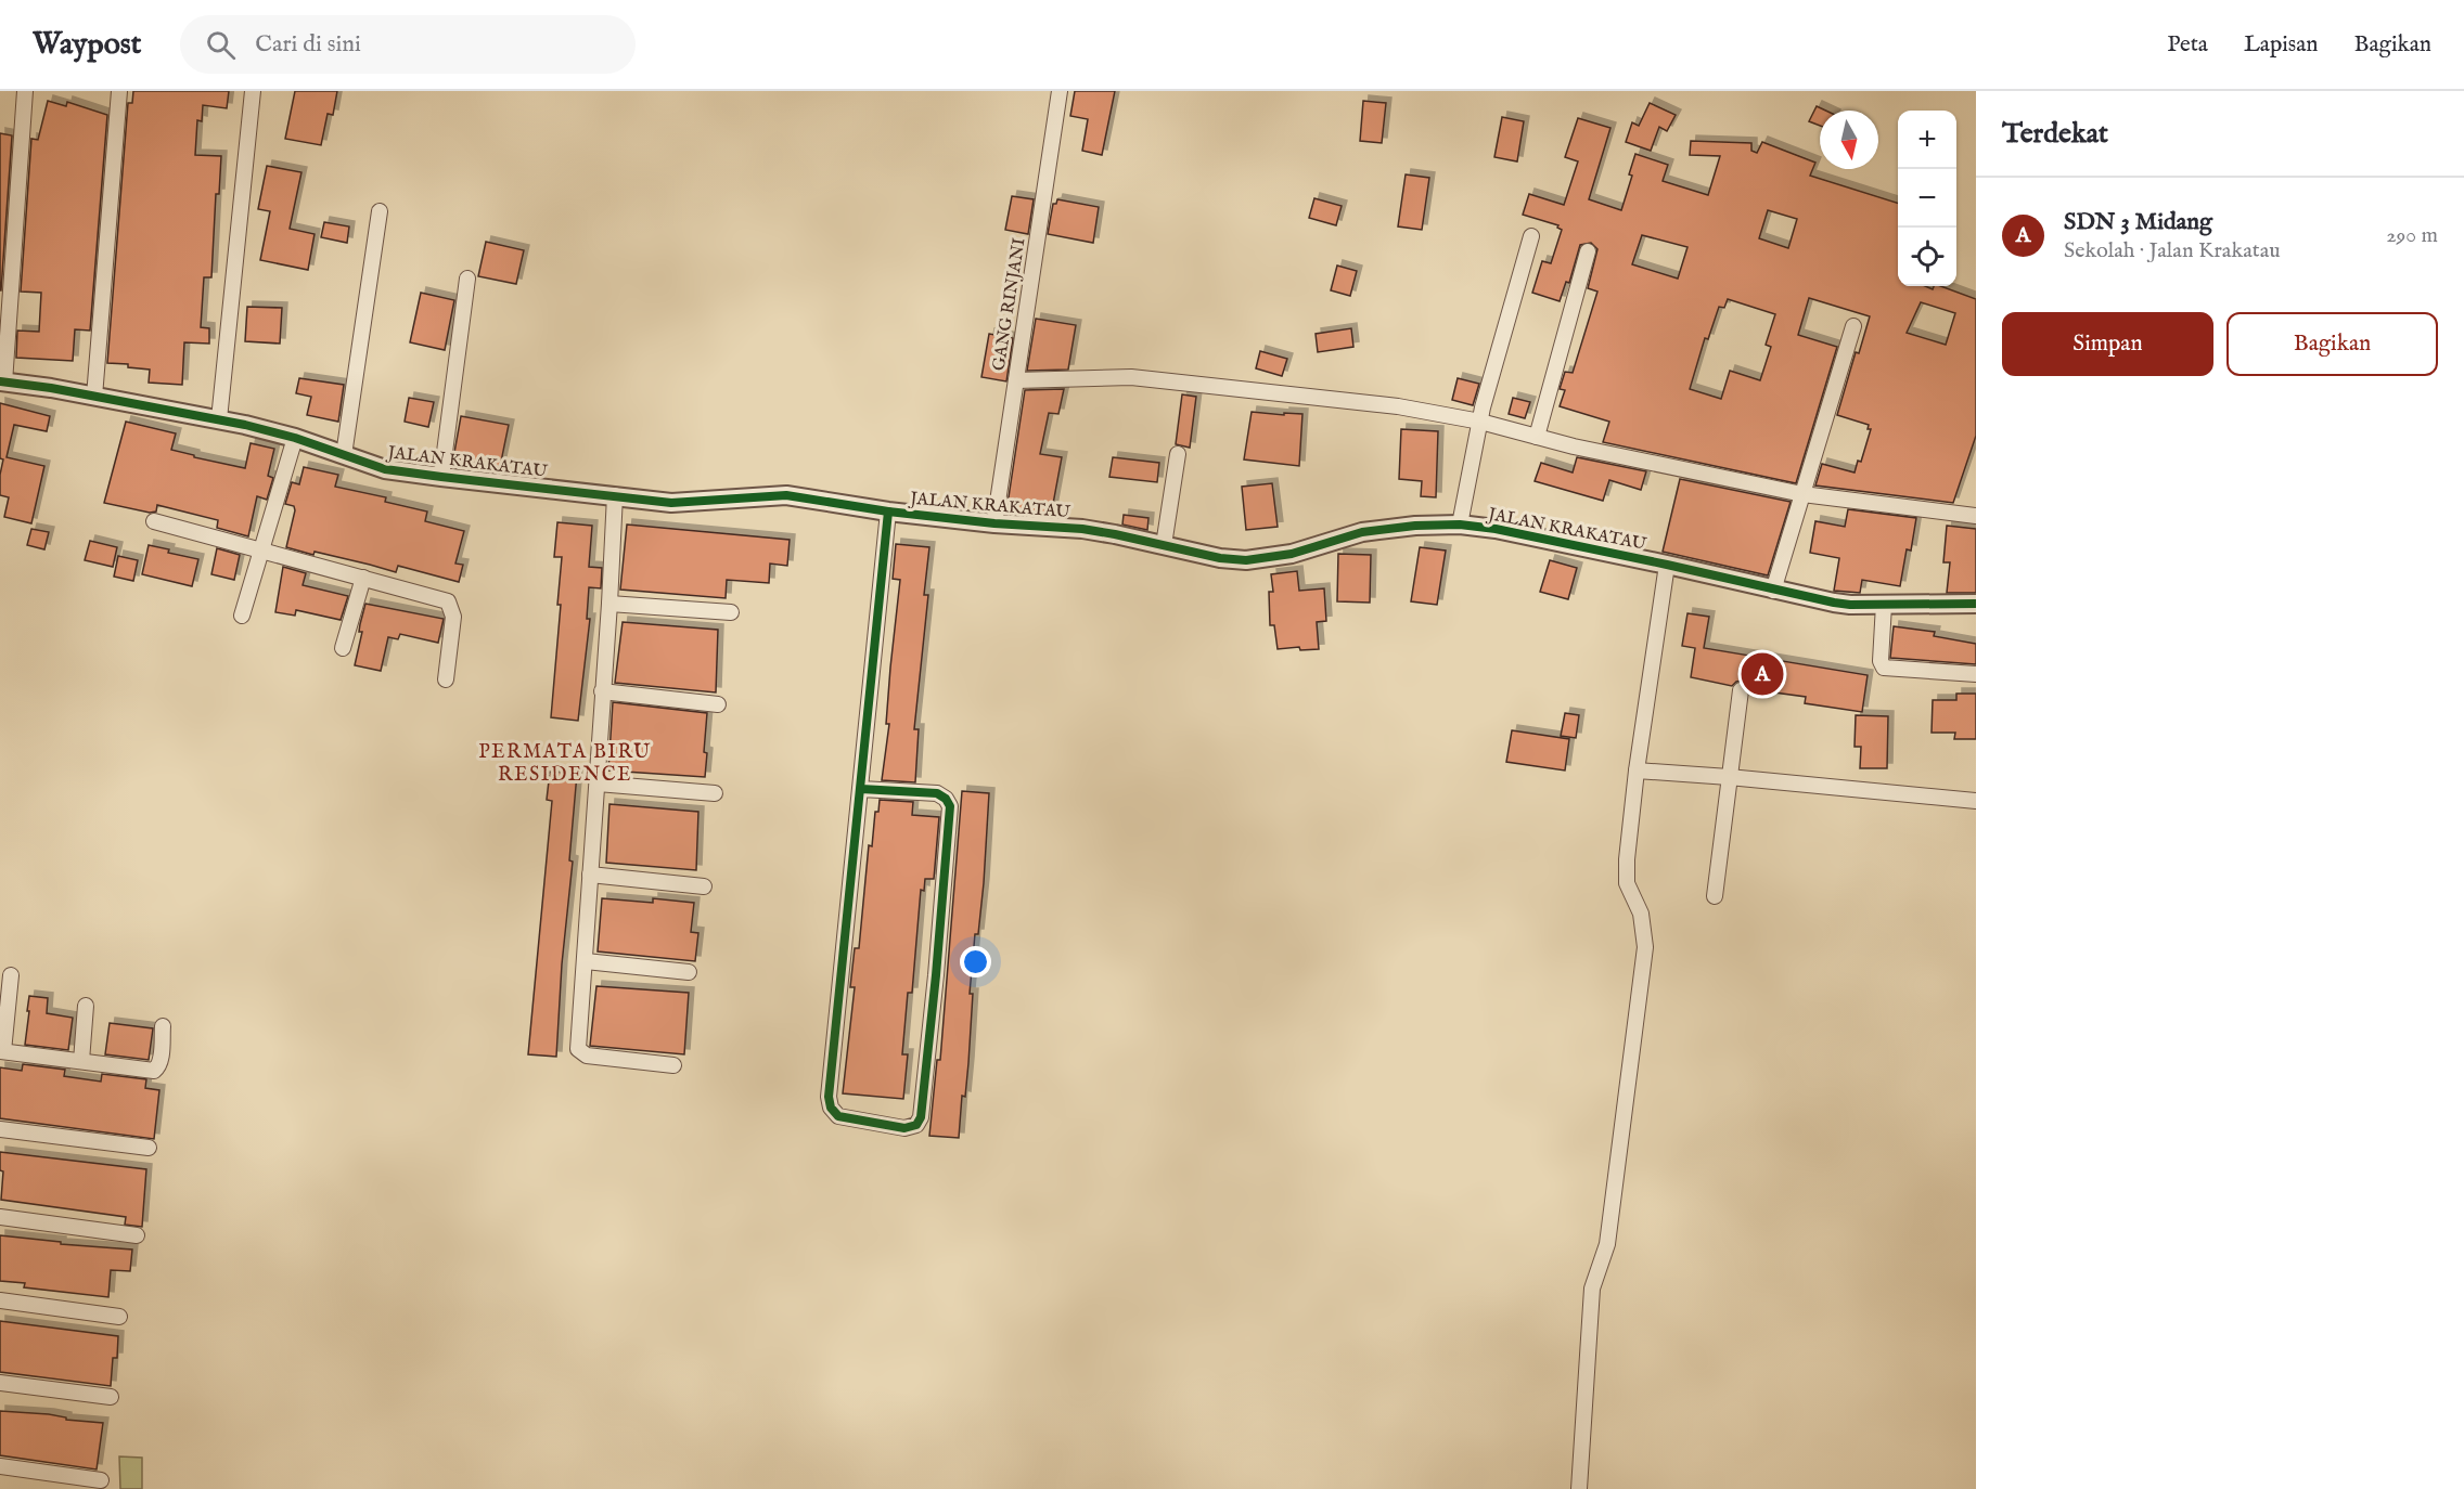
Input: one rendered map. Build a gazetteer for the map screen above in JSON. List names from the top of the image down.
{
  "streets": {
    "street": ["GANG RINJANI", "JALAN KRAKATAU"]
  },
  "crossings": [
    ["GANG RINJANI", "JALAN KRAKATAU"]
  ],
  "districts": ["PERMATA BIRU RESIDENCE"],
  "north": "bottom",
  "page": {
    "header": "Waypost",
    "search": "Cari di sini",
    "nav": ["Peta", "Lapisan", "Bagikan"],
    "heading": "Terdekat",
    "map_buttons": ["+", "−"],
    "list": [
      {
        "mark": "A",
        "name": "SDN 3 Midang",
        "note": "Sekolah · Jalan Krakatau",
        "value": "290 m"
      }
    ],
    "buttons": ["Simpan", "Bagikan"],
    "pins": "A"
  }
}
